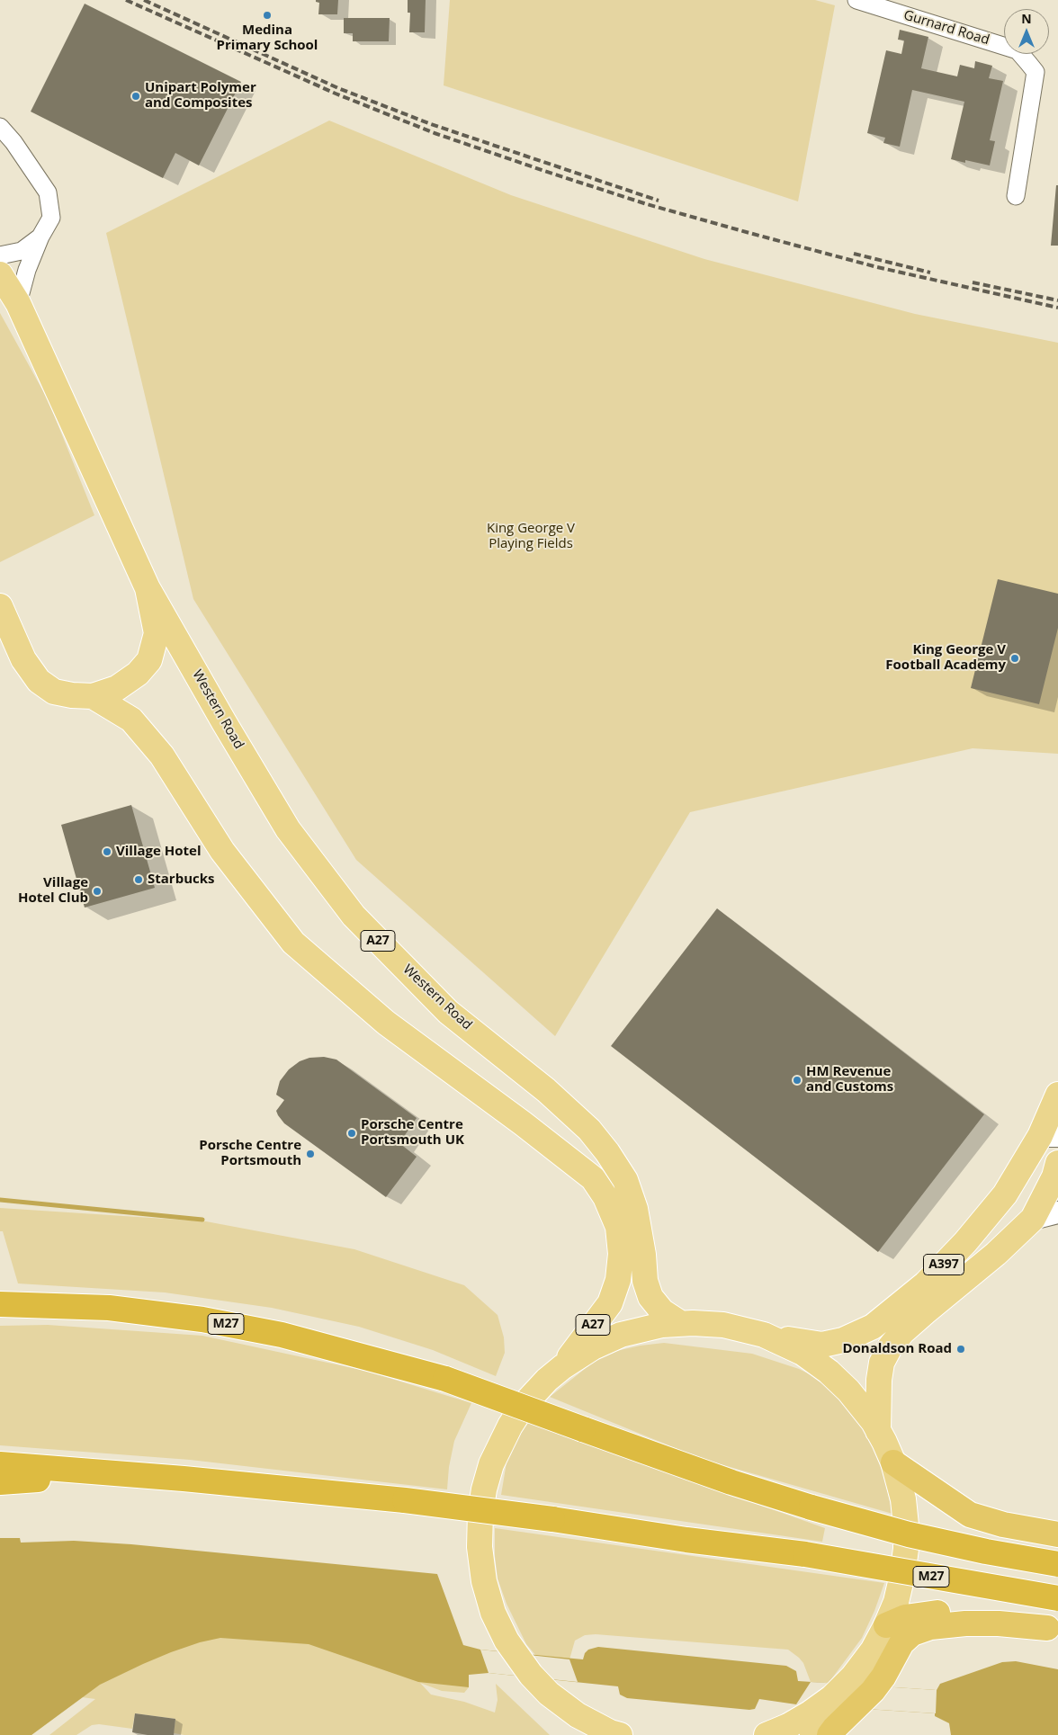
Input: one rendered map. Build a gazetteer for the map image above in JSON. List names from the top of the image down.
{
  "streets": {
    "highway": ["M27"],
    "main road": ["Western Road", "A27", "A397"],
    "street": ["Gurnard Road"]
  },
  "parks": ["King George V Playing Fields"],
  "places": [
    "Medina Primary School",
    "Unipart Polymer and Composites",
    "King George V Football Academy",
    "Village Hotel",
    "Starbucks",
    "Village Hotel Club",
    "HM Revenue and Customs",
    "Porsche Centre Portsmouth UK",
    "Porsche Centre Portsmouth",
    "Donaldson Road"
  ],
  "north": "top"
}
